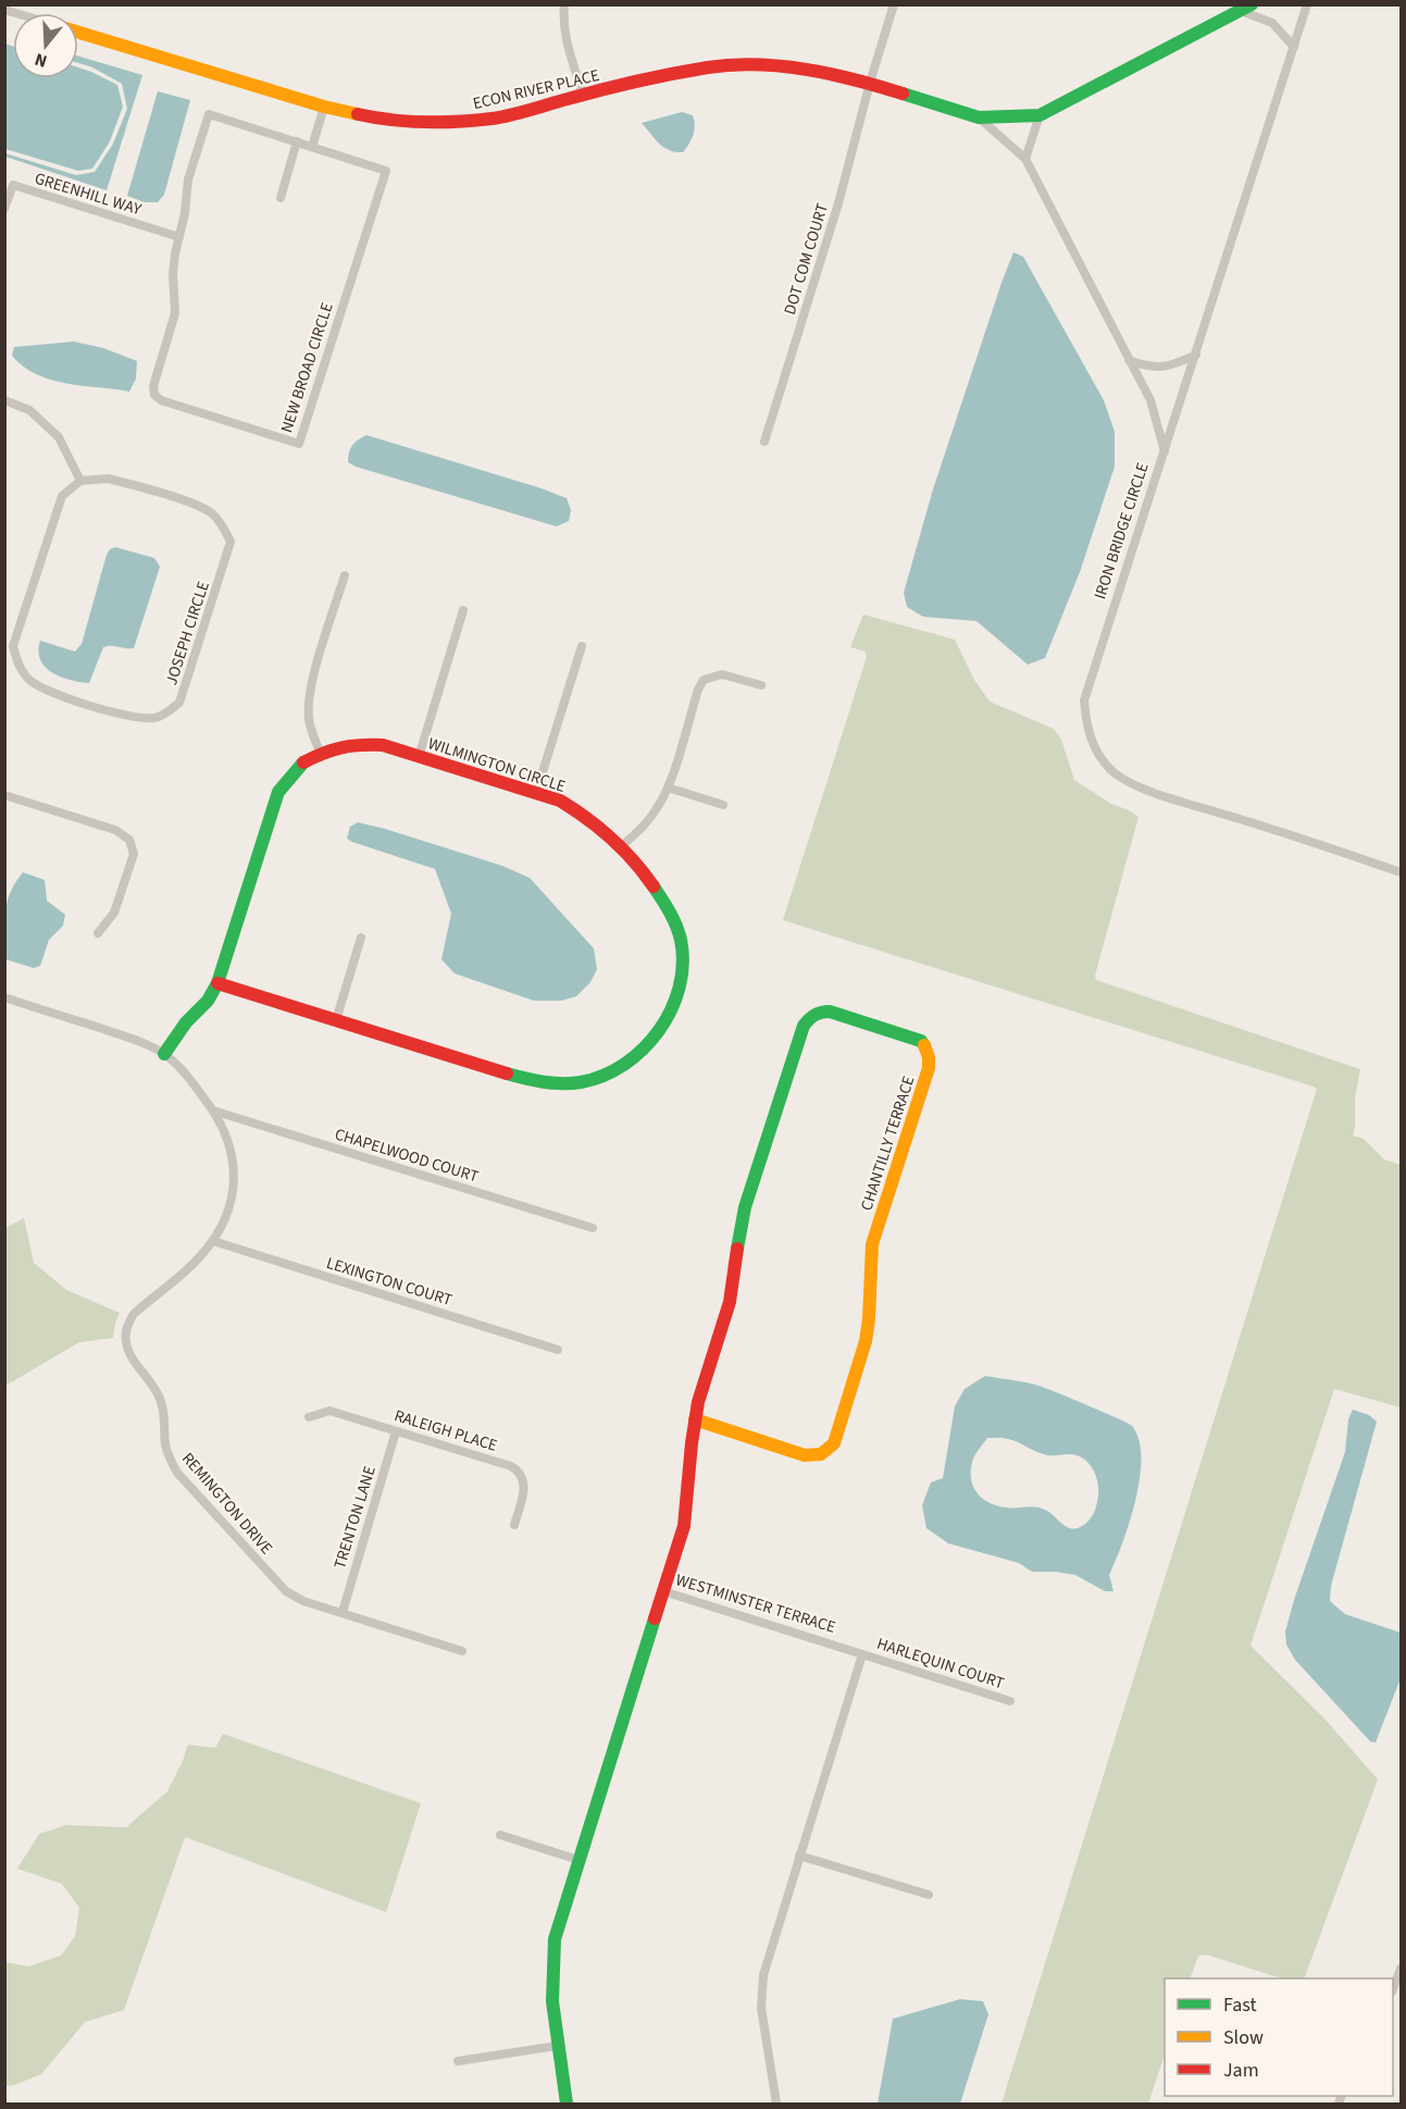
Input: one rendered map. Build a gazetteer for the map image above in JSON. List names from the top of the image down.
{
  "streets": {
    "street": [
      "ECON RIVER PLACE",
      "GREENHILL WAY",
      "DOT COM COURT",
      "NEW BROAD CIRCLE",
      "IRON BRIDGE CIRCLE",
      "JOSEPH CIRCLE",
      "WILMINGTON CIRCLE",
      "CHANTILLY TERRACE",
      "CHAPELWOOD COURT",
      "LEXINGTON COURT",
      "RALEIGH PLACE",
      "REMINGTON DRIVE",
      "TRENTON LANE",
      "WESTMINSTER TERRACE",
      "HARLEQUIN COURT"
    ]
  },
  "crossings": [
    ["ECON RIVER PLACE", "DOT COM COURT"],
    ["GREENHILL WAY", "NEW BROAD CIRCLE"],
    ["WILMINGTON CIRCLE", "REMINGTON DRIVE"],
    ["CHANTILLY TERRACE", "WESTMINSTER TERRACE"],
    ["CHAPELWOOD COURT", "REMINGTON DRIVE"],
    ["LEXINGTON COURT", "REMINGTON DRIVE"],
    ["RALEIGH PLACE", "TRENTON LANE"],
    ["REMINGTON DRIVE", "TRENTON LANE"],
    ["WESTMINSTER TERRACE", "HARLEQUIN COURT"]
  ],
  "legend": ["Fast", "Slow", "Jam"],
  "north": "bottom"
}
